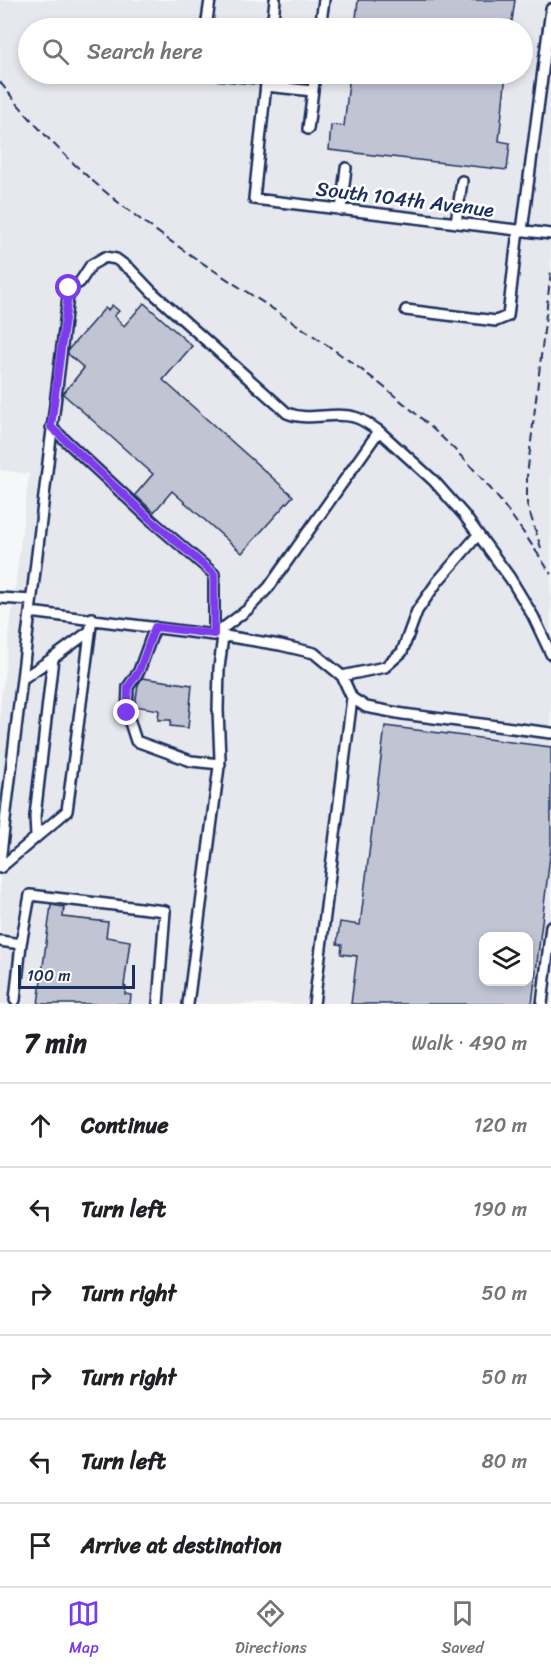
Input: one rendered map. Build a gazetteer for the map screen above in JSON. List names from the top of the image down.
{
  "streets": {
    "street": ["South 104th Avenue"]
  },
  "scale_bar": "100 m",
  "page": {
    "search": "Search here",
    "scale": "100 m",
    "heading": ["7 min", "Walk · 490 m"],
    "list": [
      ["Continue", "120 m"],
      ["Turn left", "190 m"],
      ["Turn right", "50 m"],
      ["Turn right", "50 m"],
      ["Turn left", "80 m"],
      "Arrive at destination"
    ],
    "nav": ["Map", "Directions", "Saved"]
  }
}
